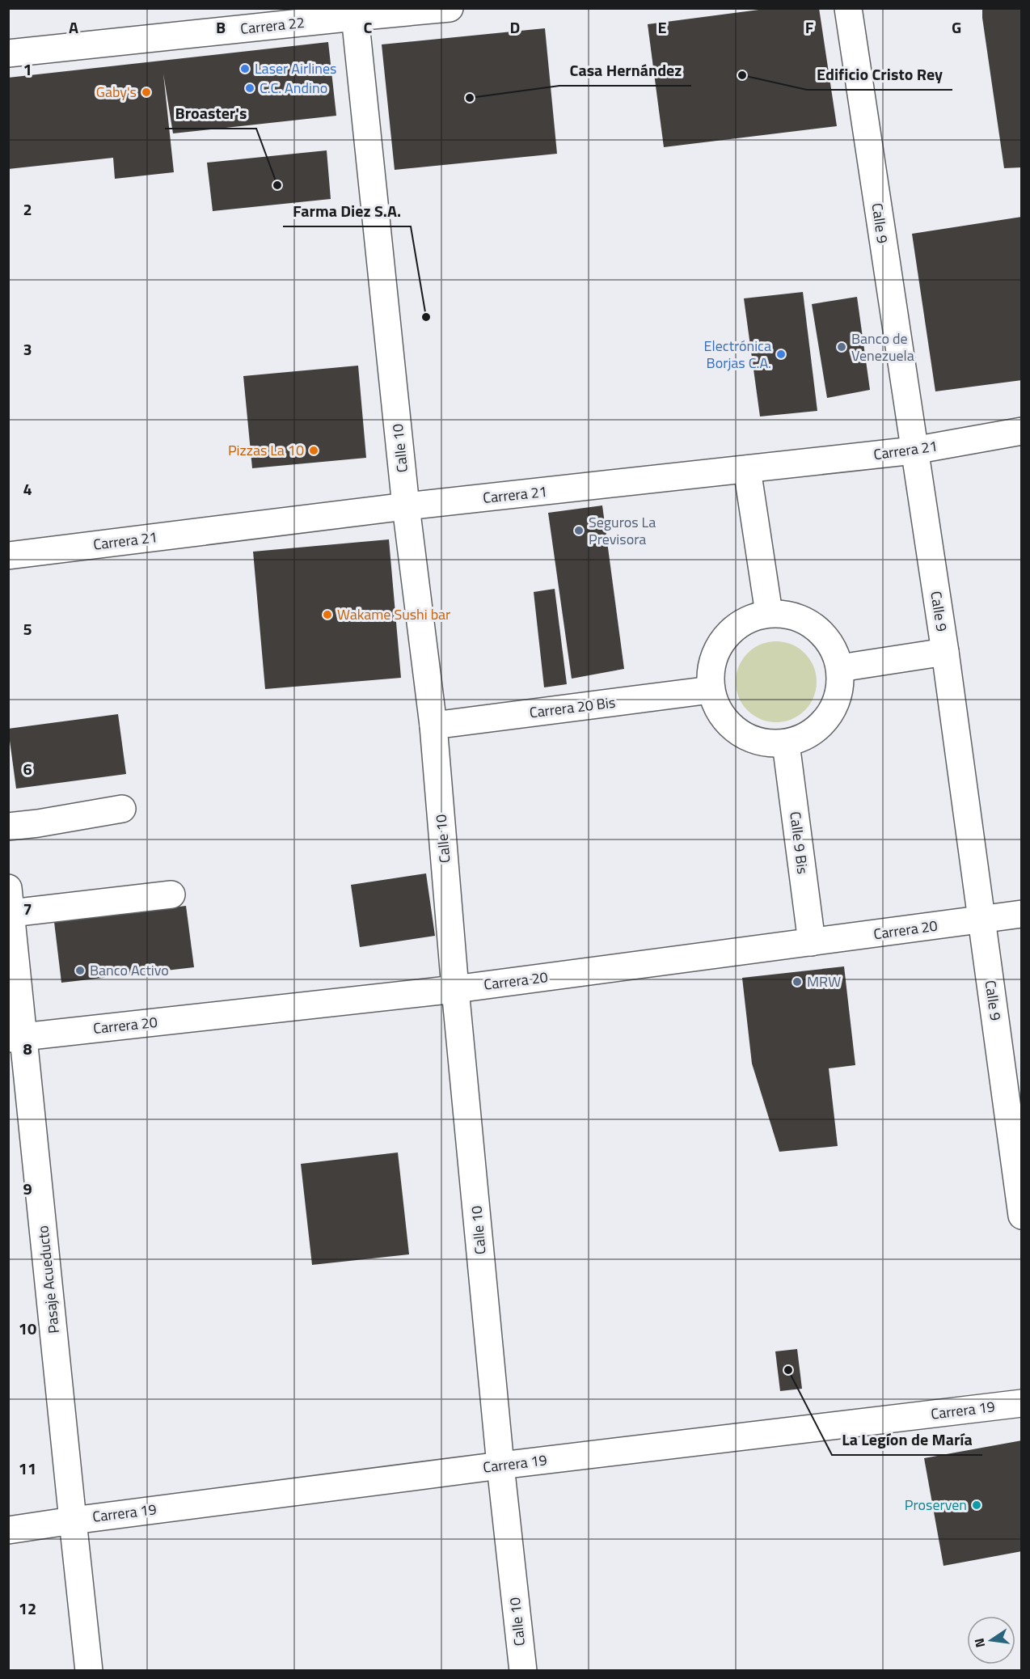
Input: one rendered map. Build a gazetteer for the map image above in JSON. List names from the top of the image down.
{
  "streets": {
    "street": [
      "Carrera 22",
      "Calle 9",
      "Calle 10",
      "Carrera 21",
      "Carrera 20 Bis",
      "Calle 9 Bis",
      "Carrera 20",
      "Pasaje Acueducto",
      "Carrera 19"
    ]
  },
  "crossings": [
    ["Carrera 22", "Calle 10"],
    ["Calle 9", "Carrera 21"],
    ["Calle 9", "Carrera 20"],
    ["Calle 10", "Carrera 21"],
    ["Calle 10", "Carrera 20 Bis"],
    ["Calle 10", "Carrera 20"],
    ["Calle 10", "Carrera 19"],
    ["Carrera 20 Bis", "Calle 9 Bis"],
    ["Calle 9 Bis", "Carrera 20"],
    ["Carrera 20", "Pasaje Acueducto"],
    ["Pasaje Acueducto", "Carrera 19"]
  ],
  "places": [
    "Laser Airlines",
    "Edificio Cristo Rey",
    "C.C. Andino",
    "Gaby's",
    "Casa Hernández",
    "Broaster's",
    "Farma Diez S.A.",
    "Banco de Venezuela",
    "Electrónica Borjas C.A.",
    "Pizzas La 10",
    "Seguros La Previsora",
    "Wakame Sushi bar",
    "Banco Activo",
    "MRW",
    "La Legíon de María",
    "Proserven"
  ],
  "north": "left",
  "grid": {
    "columns": [
      "A",
      "B",
      "C",
      "D",
      "E",
      "F",
      "G"
    ],
    "rows": [
      "1",
      "2",
      "3",
      "4",
      "5",
      "6",
      "7",
      "8",
      "9",
      "10",
      "11",
      "12"
    ]
  }
}
